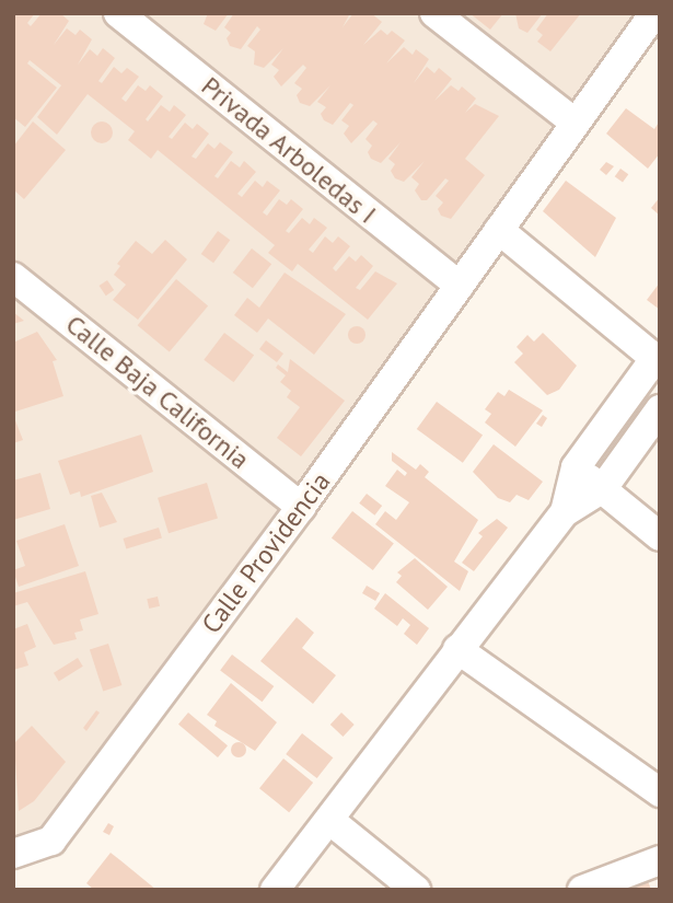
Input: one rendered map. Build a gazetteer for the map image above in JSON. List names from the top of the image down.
{
  "streets": {
    "street": ["Privada Arboledas I", "Calle Baja California", "Calle Providencia"]
  },
  "crossings": [
    ["Privada Arboledas I", "Calle Providencia"],
    ["Calle Baja California", "Calle Providencia"]
  ]
}
